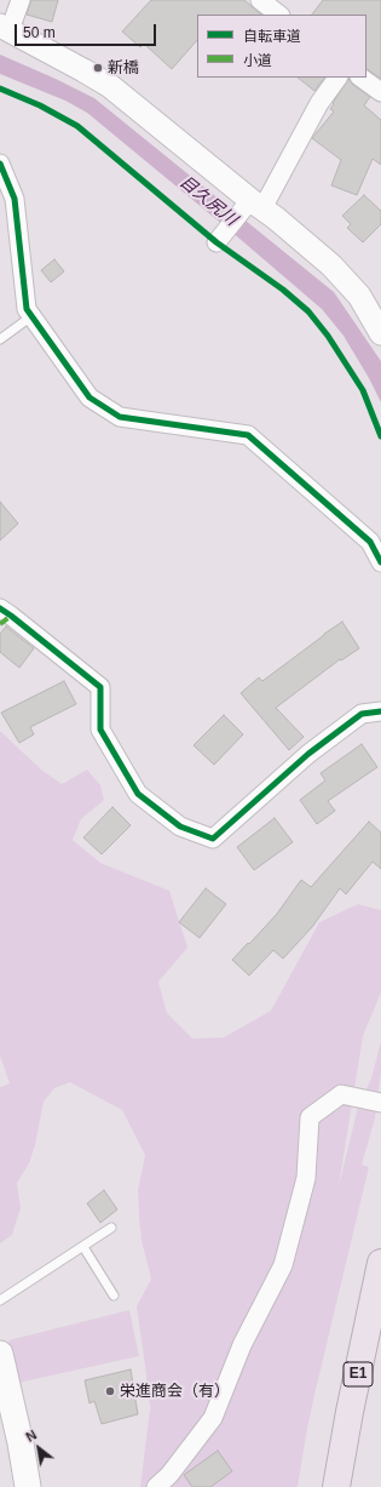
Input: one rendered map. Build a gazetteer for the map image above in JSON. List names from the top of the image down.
{
  "streets": {
    "highway": ["E1"]
  },
  "water": ["目久尻川"],
  "places": ["新橋", "栄進商会（有）"],
  "legend": ["自転車道", "小道"],
  "scale_bar": "50 m",
  "north": "top left"
}
